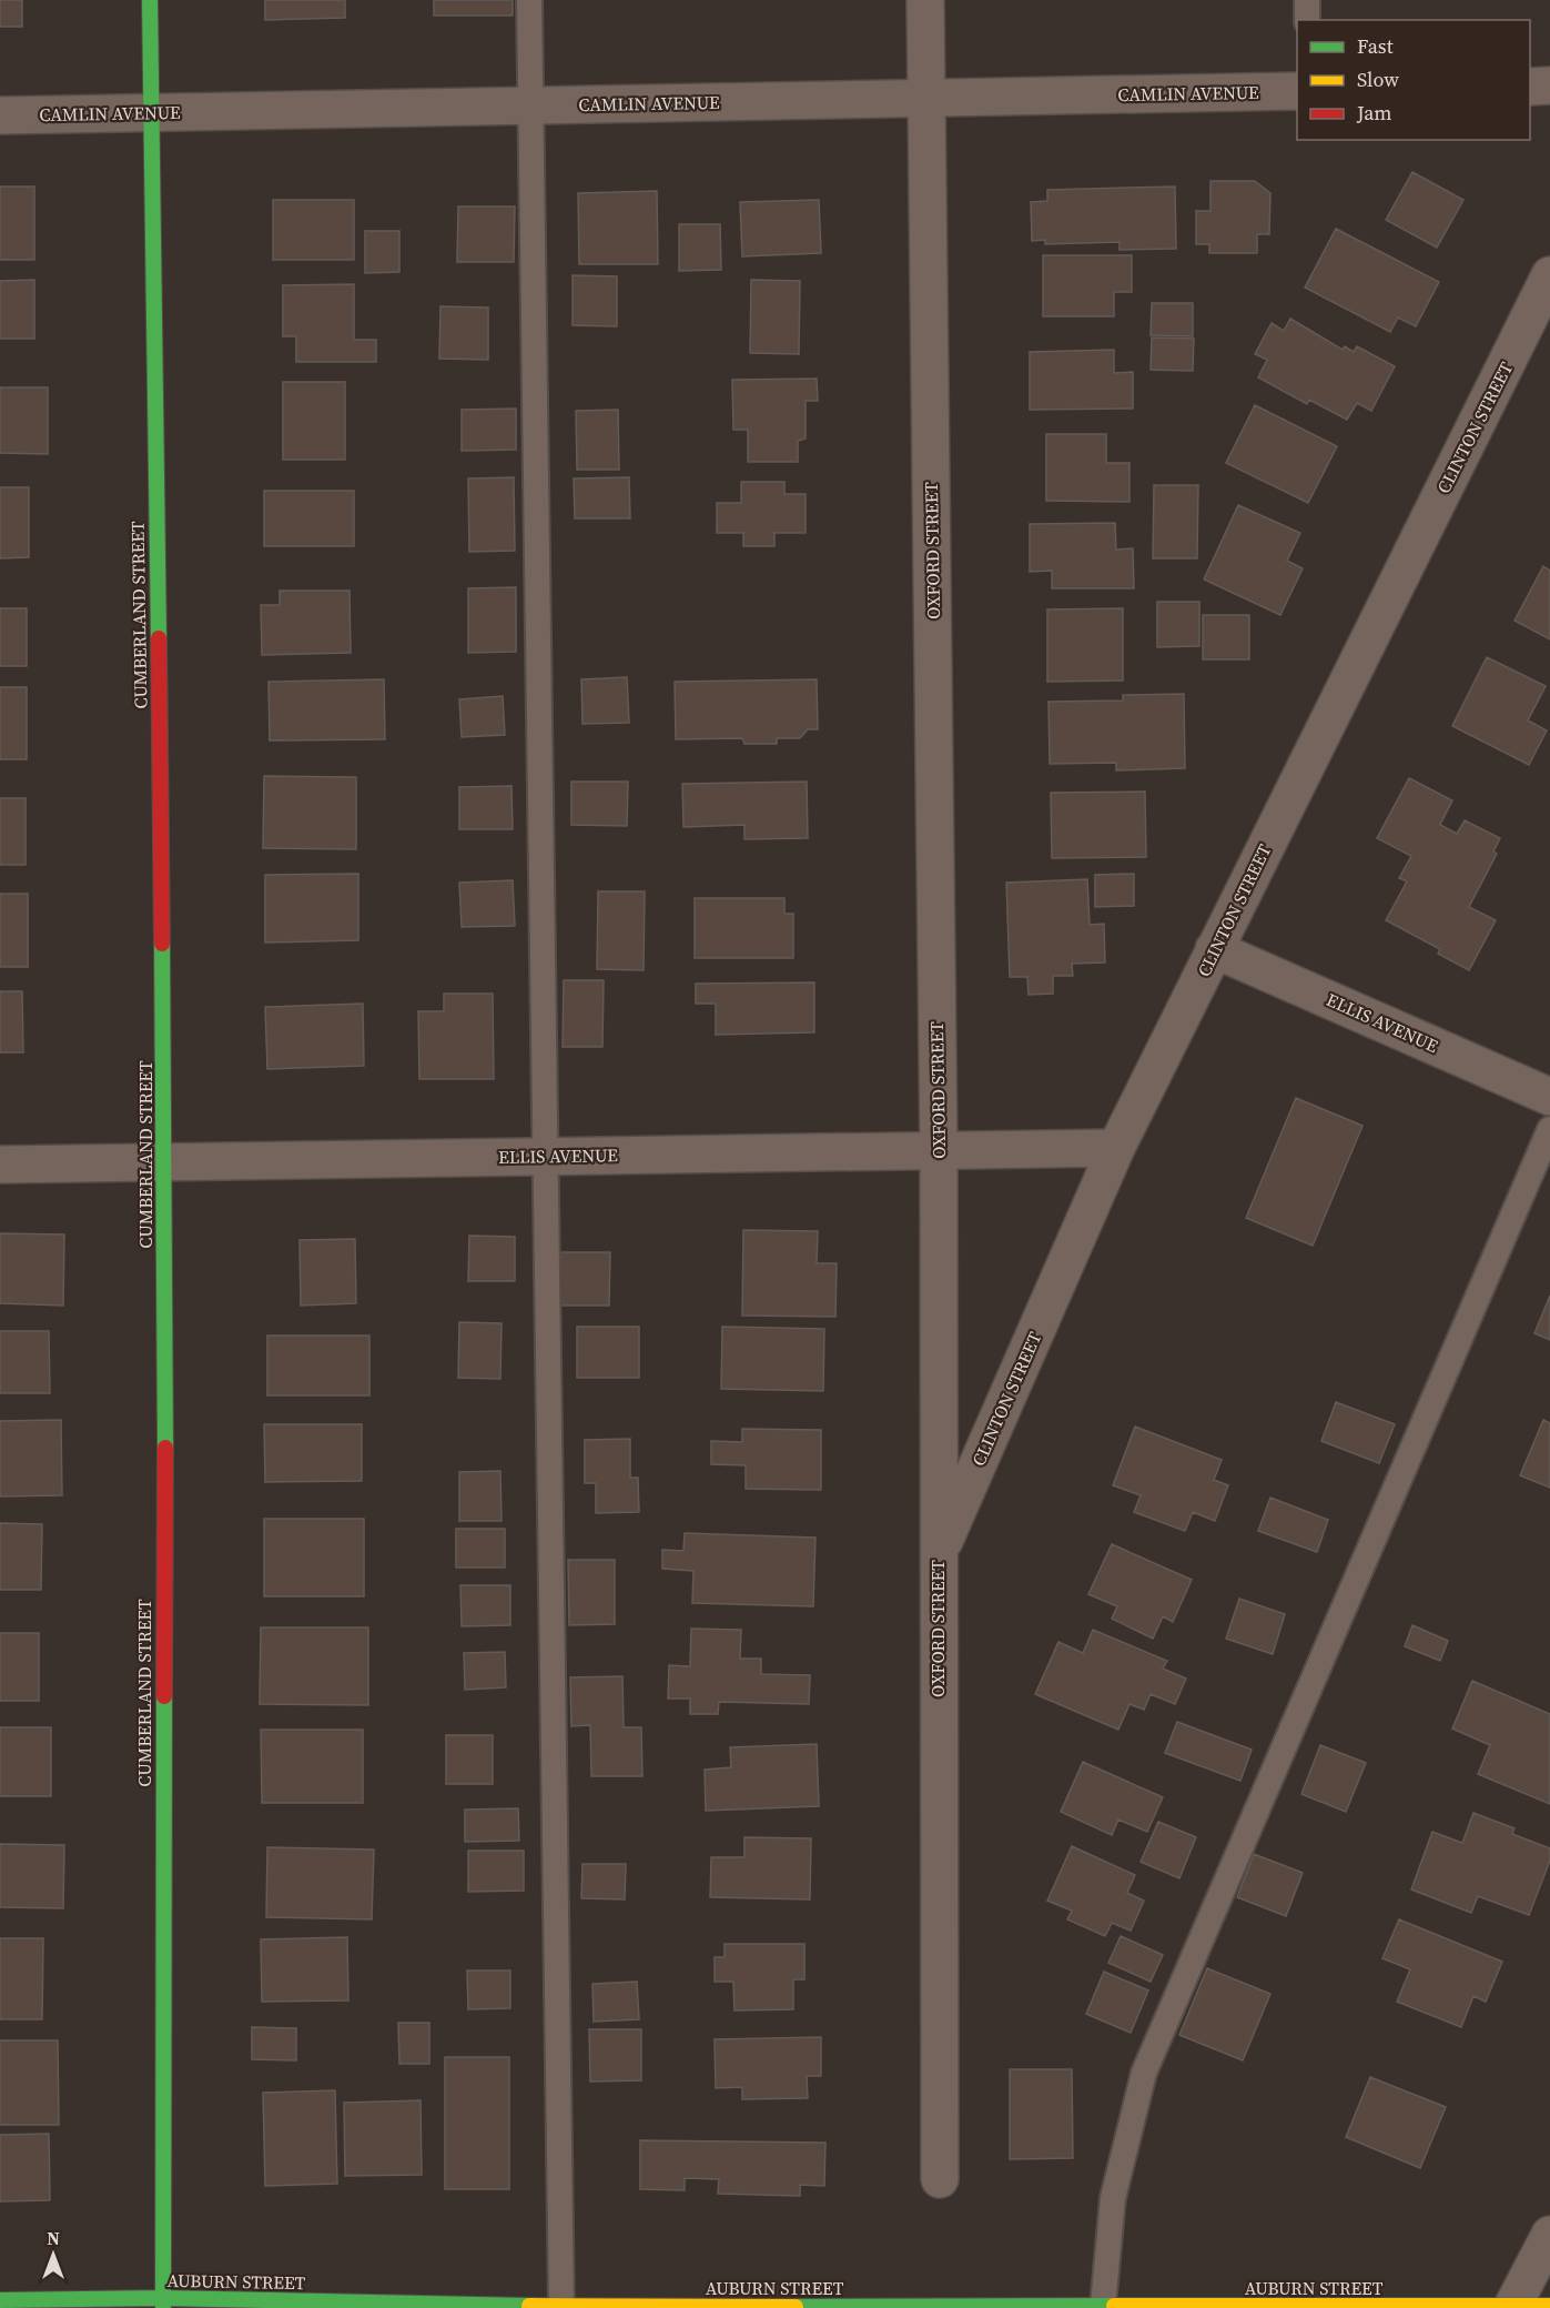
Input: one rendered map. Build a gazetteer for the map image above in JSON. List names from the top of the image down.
{
  "streets": {
    "street": [
      "CAMLIN AVENUE",
      "CLINTON STREET",
      "OXFORD STREET",
      "CUMBERLAND STREET",
      "ELLIS AVENUE",
      "AUBURN STREET"
    ]
  },
  "crossings": [
    ["CAMLIN AVENUE", "OXFORD STREET"],
    ["CAMLIN AVENUE", "CUMBERLAND STREET"],
    ["CLINTON STREET", "OXFORD STREET"],
    ["CLINTON STREET", "ELLIS AVENUE"],
    ["OXFORD STREET", "ELLIS AVENUE"],
    ["CUMBERLAND STREET", "ELLIS AVENUE"],
    ["CUMBERLAND STREET", "AUBURN STREET"]
  ],
  "legend": ["Fast", "Slow", "Jam"],
  "north": "top"
}
